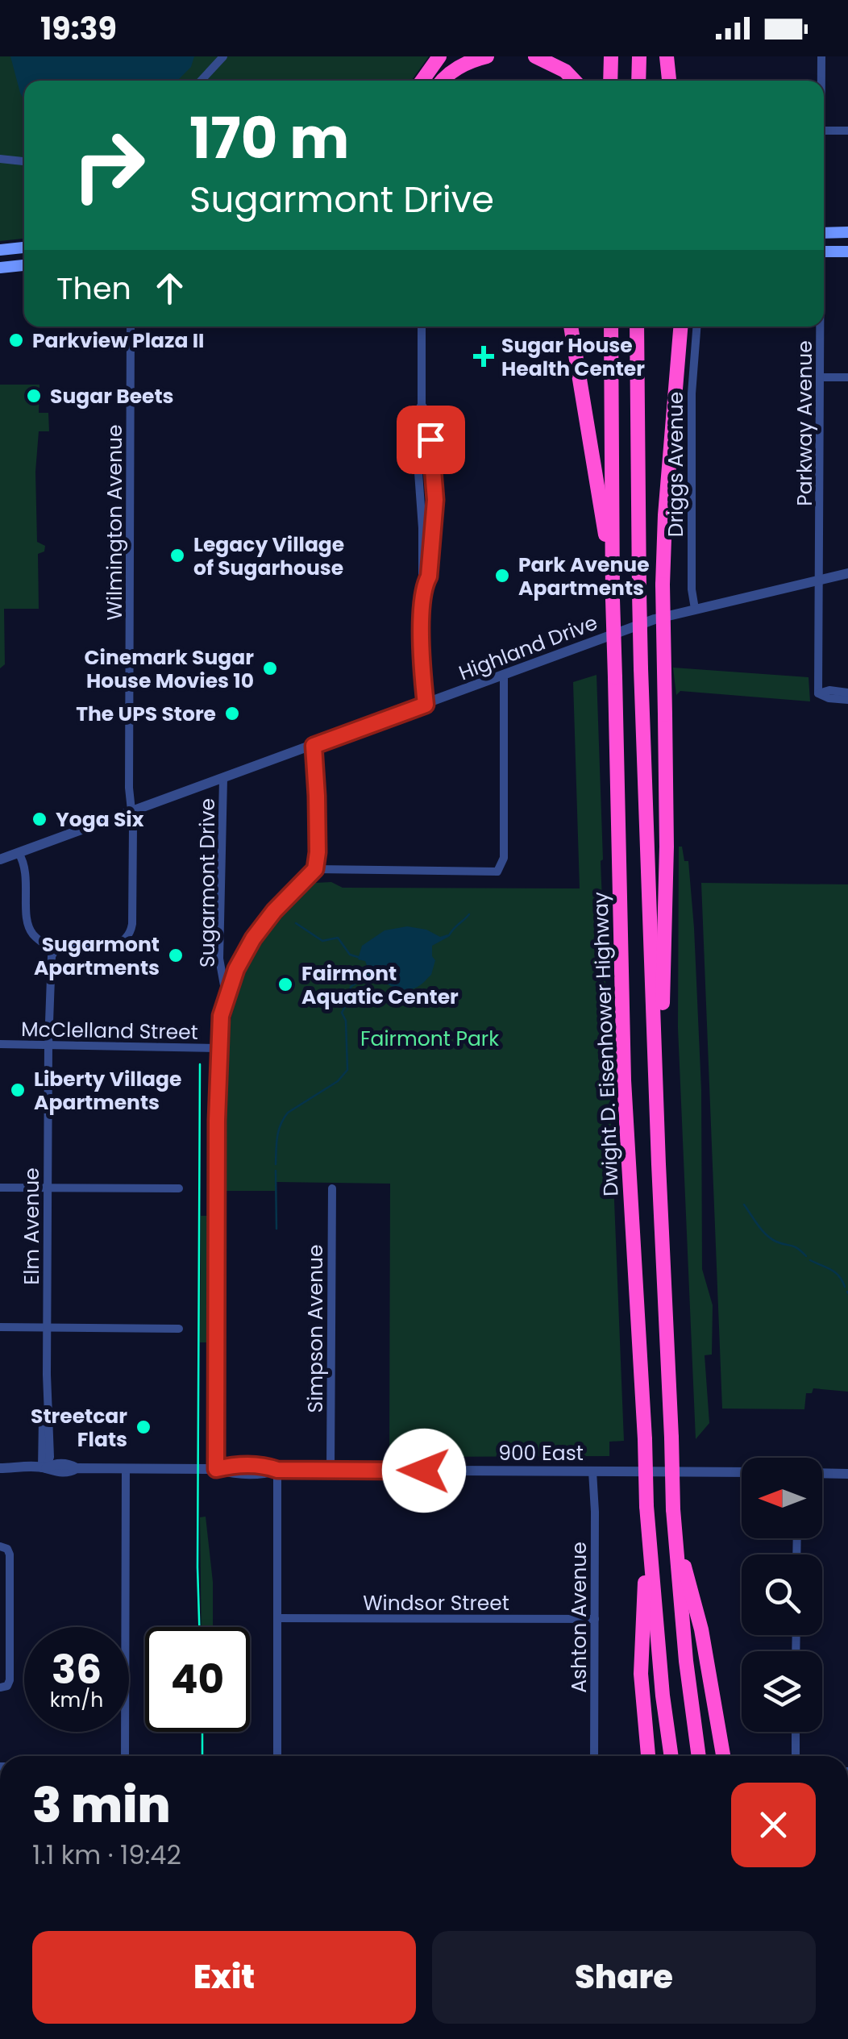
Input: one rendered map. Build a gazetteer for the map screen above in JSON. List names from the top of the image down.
{
  "streets": {
    "highway": ["Dwight D. Eisenhower Highway"],
    "street": [
      "Parkway Avenue",
      "Driggs Avenue",
      "Wilmington Avenue",
      "Highland Drive",
      "Sugarmont Drive",
      "McClelland Street",
      "Elm Avenue",
      "Simpson Avenue",
      "900 East",
      "Windsor Street",
      "Ashton Avenue"
    ]
  },
  "crossings": [
    ["Parkway Avenue", "Highland Drive"],
    ["Driggs Avenue", "Highland Drive"],
    ["Wilmington Avenue", "Highland Drive"],
    ["Highland Drive", "Sugarmont Drive"],
    ["Sugarmont Drive", "McClelland Street"],
    ["Sugarmont Drive", "900 East"],
    ["McClelland Street", "Elm Avenue"],
    ["Elm Avenue", "900 East"],
    ["Simpson Avenue", "900 East"],
    ["900 East", "Ashton Avenue"],
    ["Windsor Street", "Ashton Avenue"]
  ],
  "parks": ["Fairmont Park"],
  "places": {
    "other": [
      "Parkview Plaza II",
      "Sugar Beets",
      "Legacy Village of Sugarhouse",
      "Park Avenue Apartments",
      "Cinemark Sugar House Movies 10",
      "The UPS Store",
      "Yoga Six",
      "Sugarmont Apartments",
      "Fairmont Aquatic Center",
      "Liberty Village Apartments",
      "Streetcar Flats"
    ],
    "health": ["Sugar House Health Center"]
  },
  "north": "left",
  "page": {
    "status": "19:39",
    "turn": ["170 m", "Sugarmont Drive"],
    "then": "Then",
    "speed": "36 km/h",
    "limit": "40",
    "heading": ["3 min", "1.1 km · 19:42"],
    "buttons": ["Exit", "Share"]
  }
}
